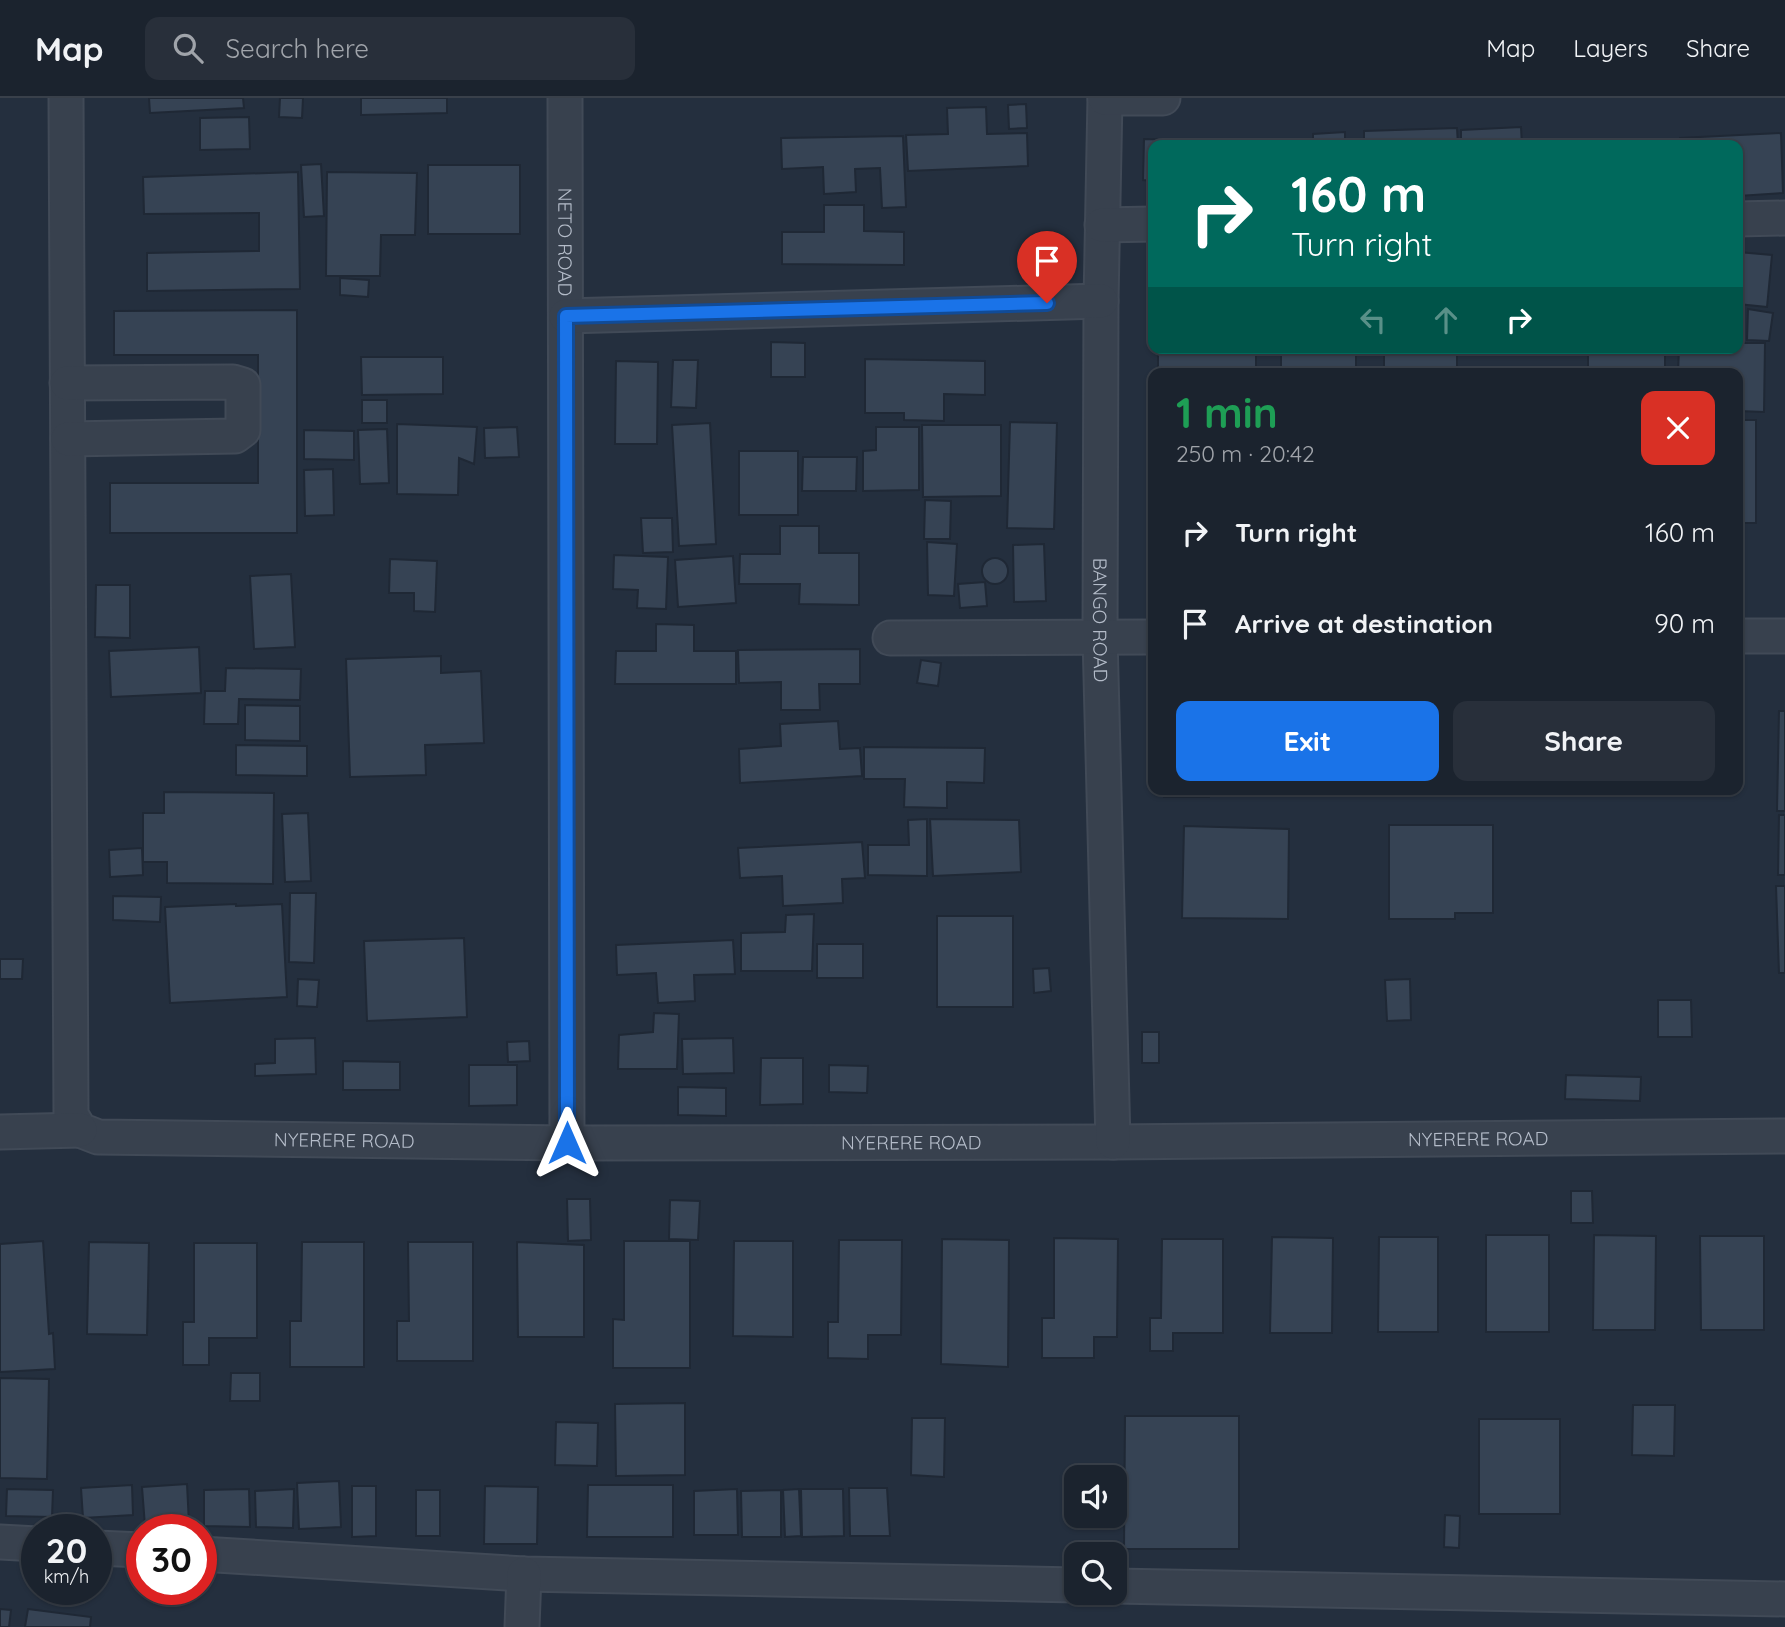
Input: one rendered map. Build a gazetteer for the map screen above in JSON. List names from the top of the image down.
{
  "streets": {
    "street": ["NETO ROAD", "BANGO ROAD", "NYERERE ROAD"]
  },
  "crossings": [
    ["NETO ROAD", "NYERERE ROAD"],
    ["BANGO ROAD", "NYERERE ROAD"]
  ],
  "page": {
    "header": "Map",
    "search": "Search here",
    "nav": ["Map", "Layers", "Share"],
    "turn": ["160 m", "Turn right"],
    "heading": ["1 min", "250 m · 20:42"],
    "list": [
      {
        "name": "Turn right",
        "value": "160 m"
      },
      {
        "name": "Arrive at destination",
        "value": "90 m"
      }
    ],
    "buttons": ["Exit", "Share"],
    "speed": "20 km/h",
    "limit": "30"
  }
}
